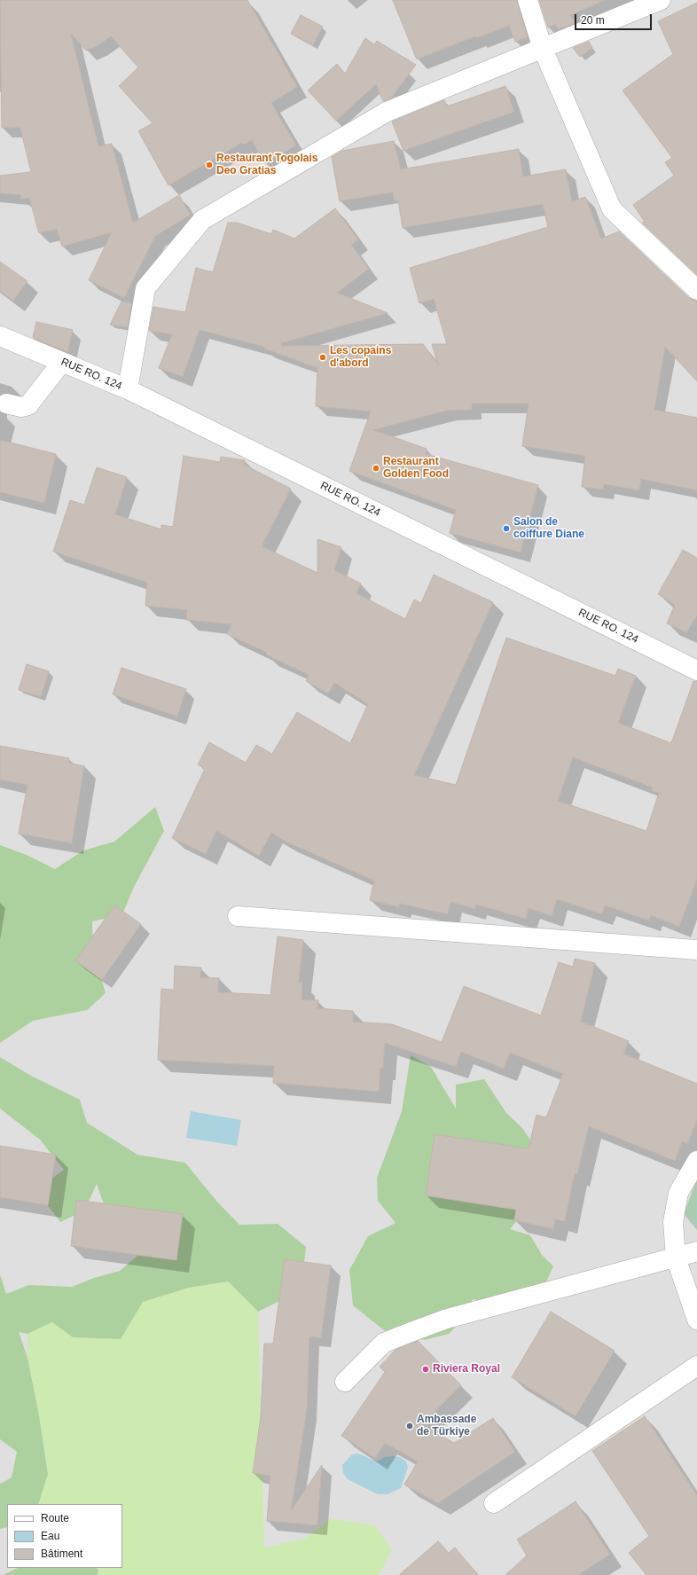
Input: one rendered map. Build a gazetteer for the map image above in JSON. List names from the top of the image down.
{
  "streets": {
    "street": ["RUE RO. 124"]
  },
  "places": [
    "Restaurant Togolais Deo Gratias",
    "Les copains d'abord",
    "Restaurant Golden Food",
    "Salon de coiffure Diane",
    "Riviera Royal",
    "Ambassade de Türkiye"
  ],
  "legend": ["Route", "Eau", "Bâtiment"],
  "scale_bar": "20 m"
}
